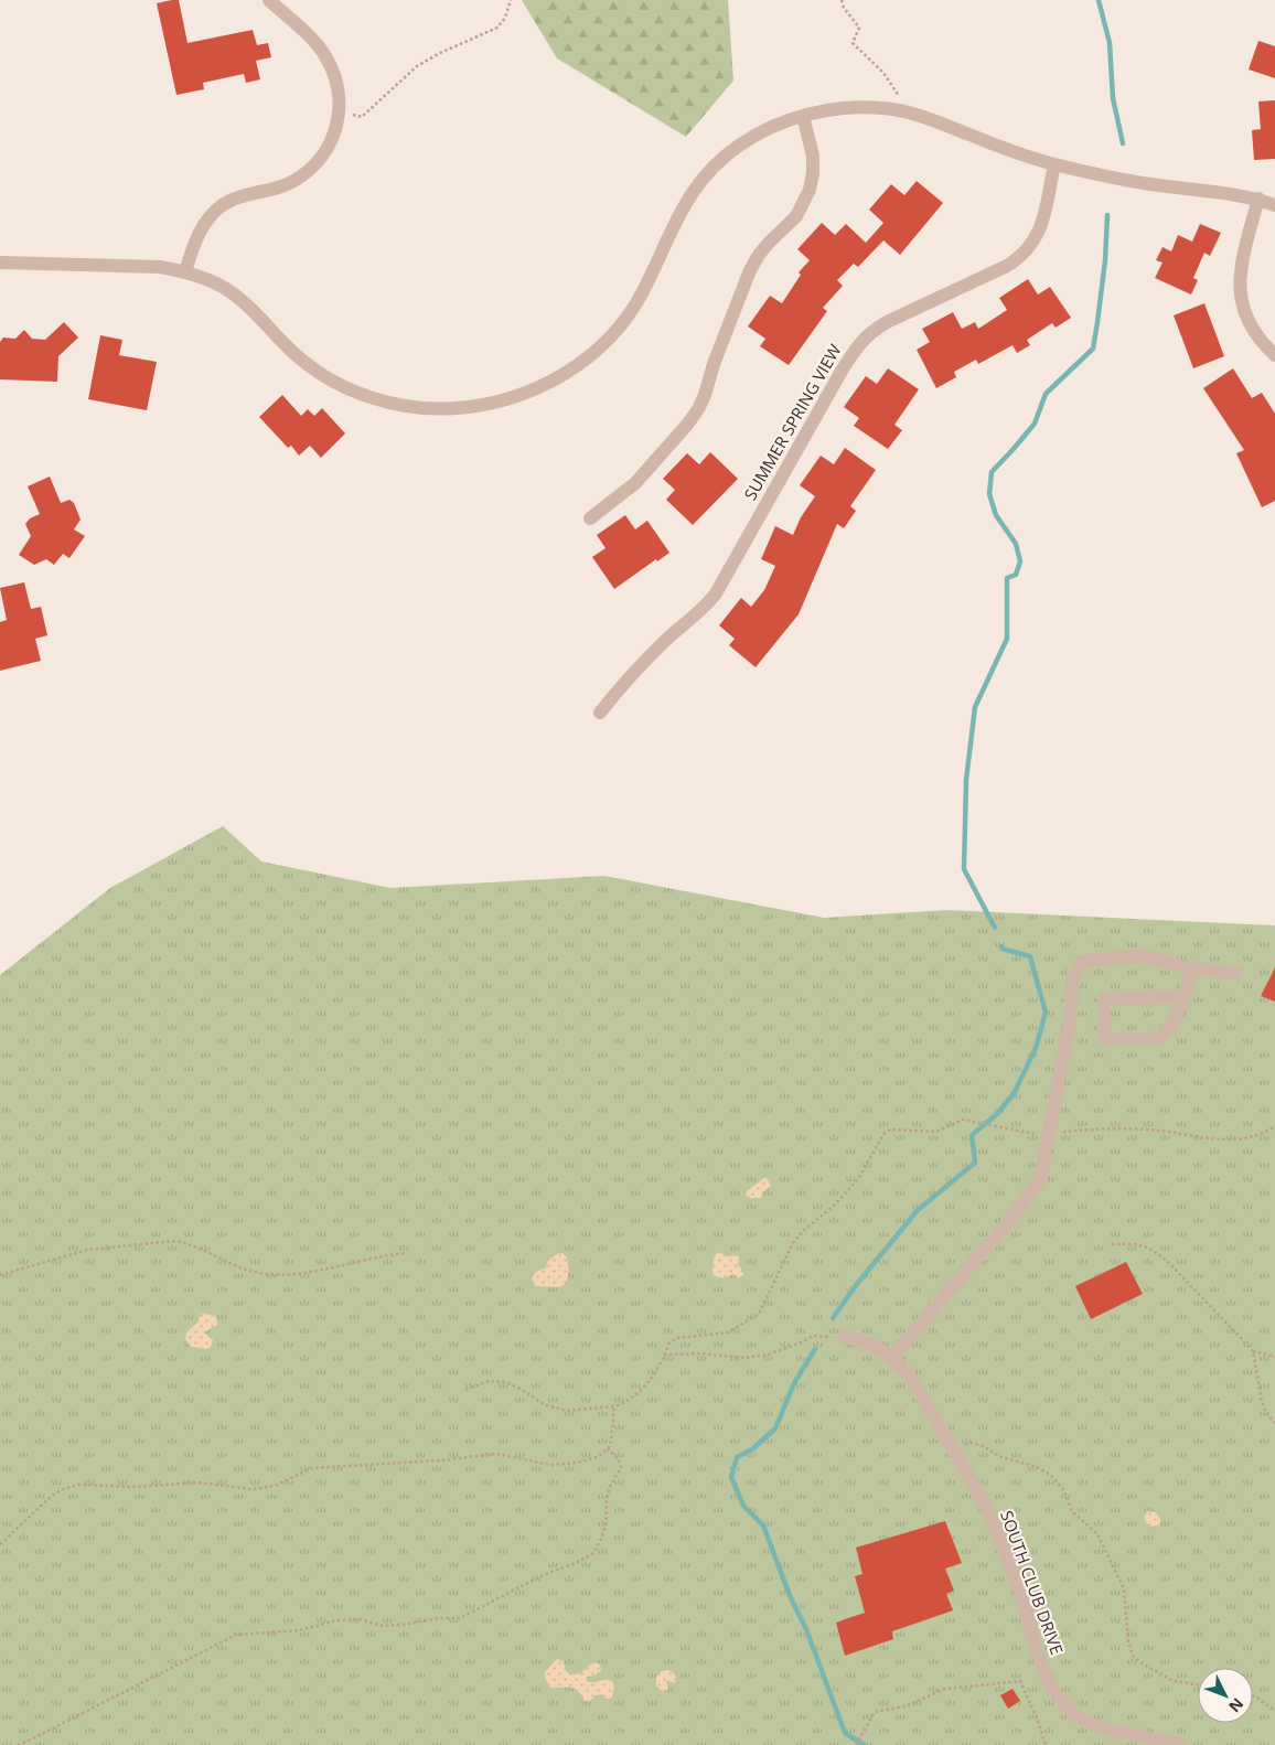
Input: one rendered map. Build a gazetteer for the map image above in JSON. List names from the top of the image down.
{
  "streets": {
    "street": ["SUMMER SPRING VIEW", "SOUTH CLUB DRIVE"]
  },
  "north": "bottom right"
}
